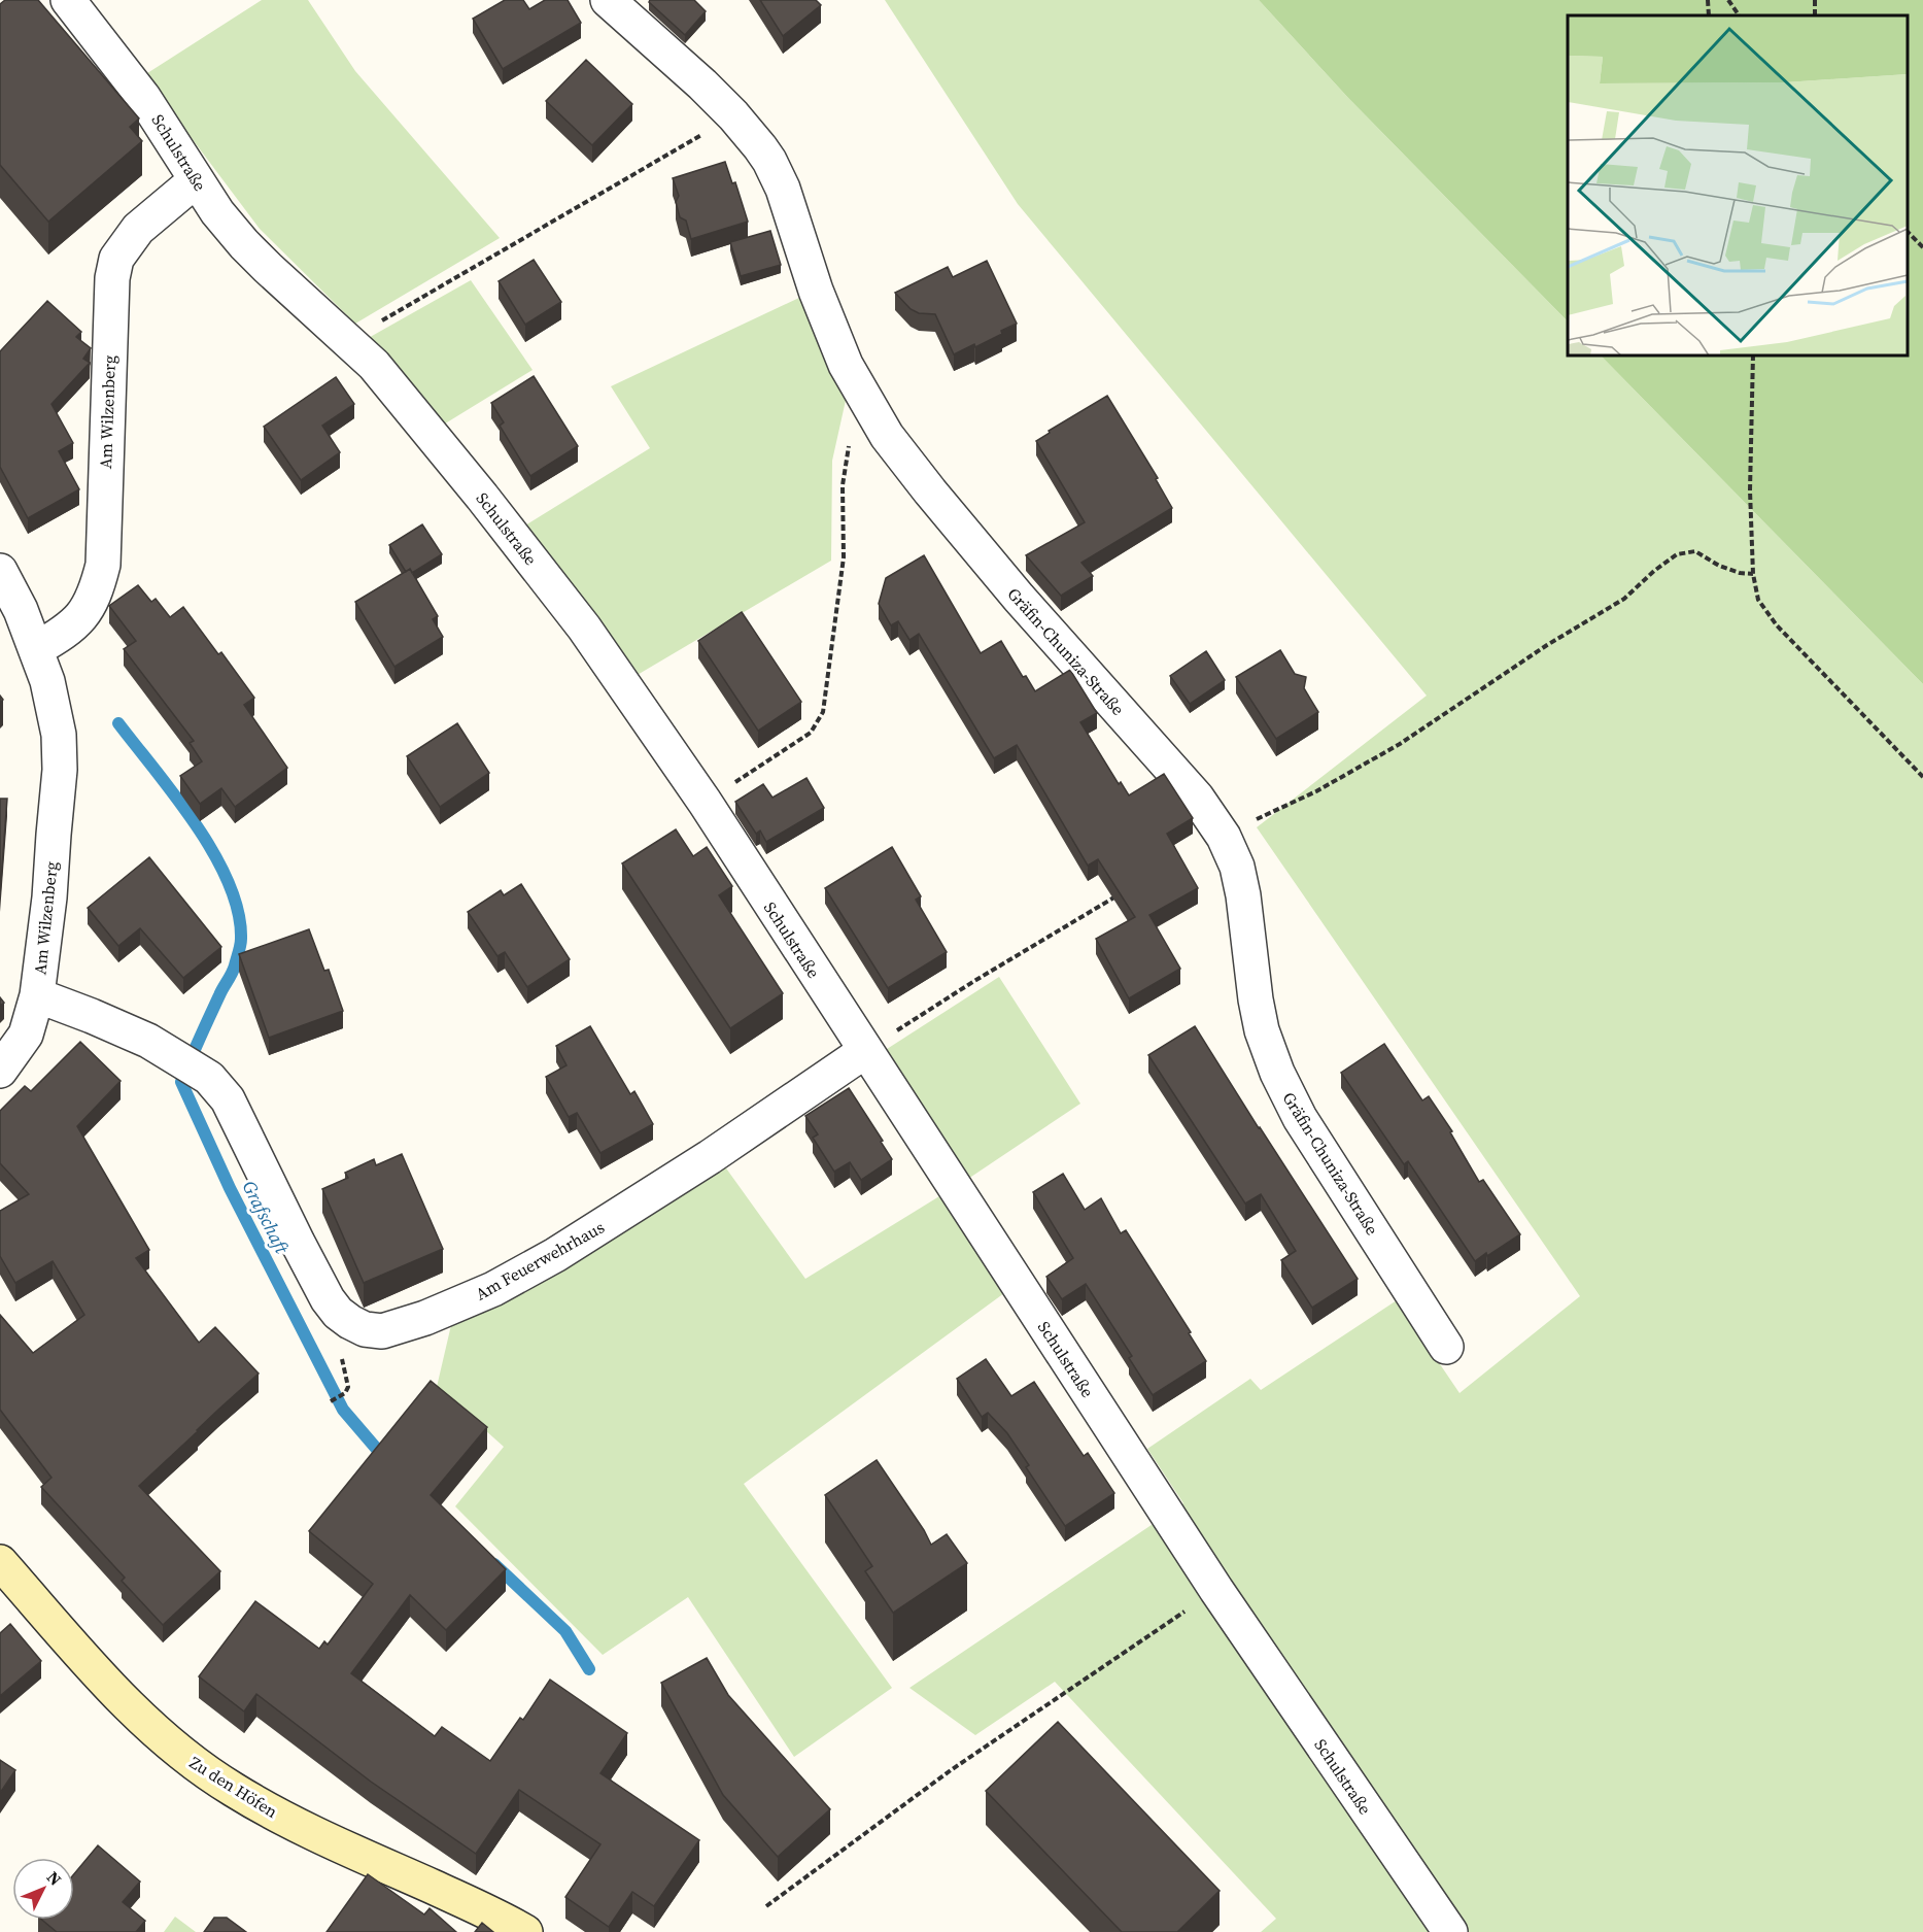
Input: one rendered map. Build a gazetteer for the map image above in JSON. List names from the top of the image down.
{
  "streets": {
    "street": [
      "Schulstraße",
      "Am Wilzenberg",
      "Gräfin-Chuniza-Straße",
      "Am Feuerwehrhaus",
      "Zu den Höfen"
    ]
  },
  "crossings": [
    ["Schulstraße", "Am Wilzenberg"],
    ["Schulstraße", "Am Feuerwehrhaus"],
    ["Am Wilzenberg", "Am Feuerwehrhaus"]
  ],
  "water": ["Grafschaft"],
  "north": "top right"
}
